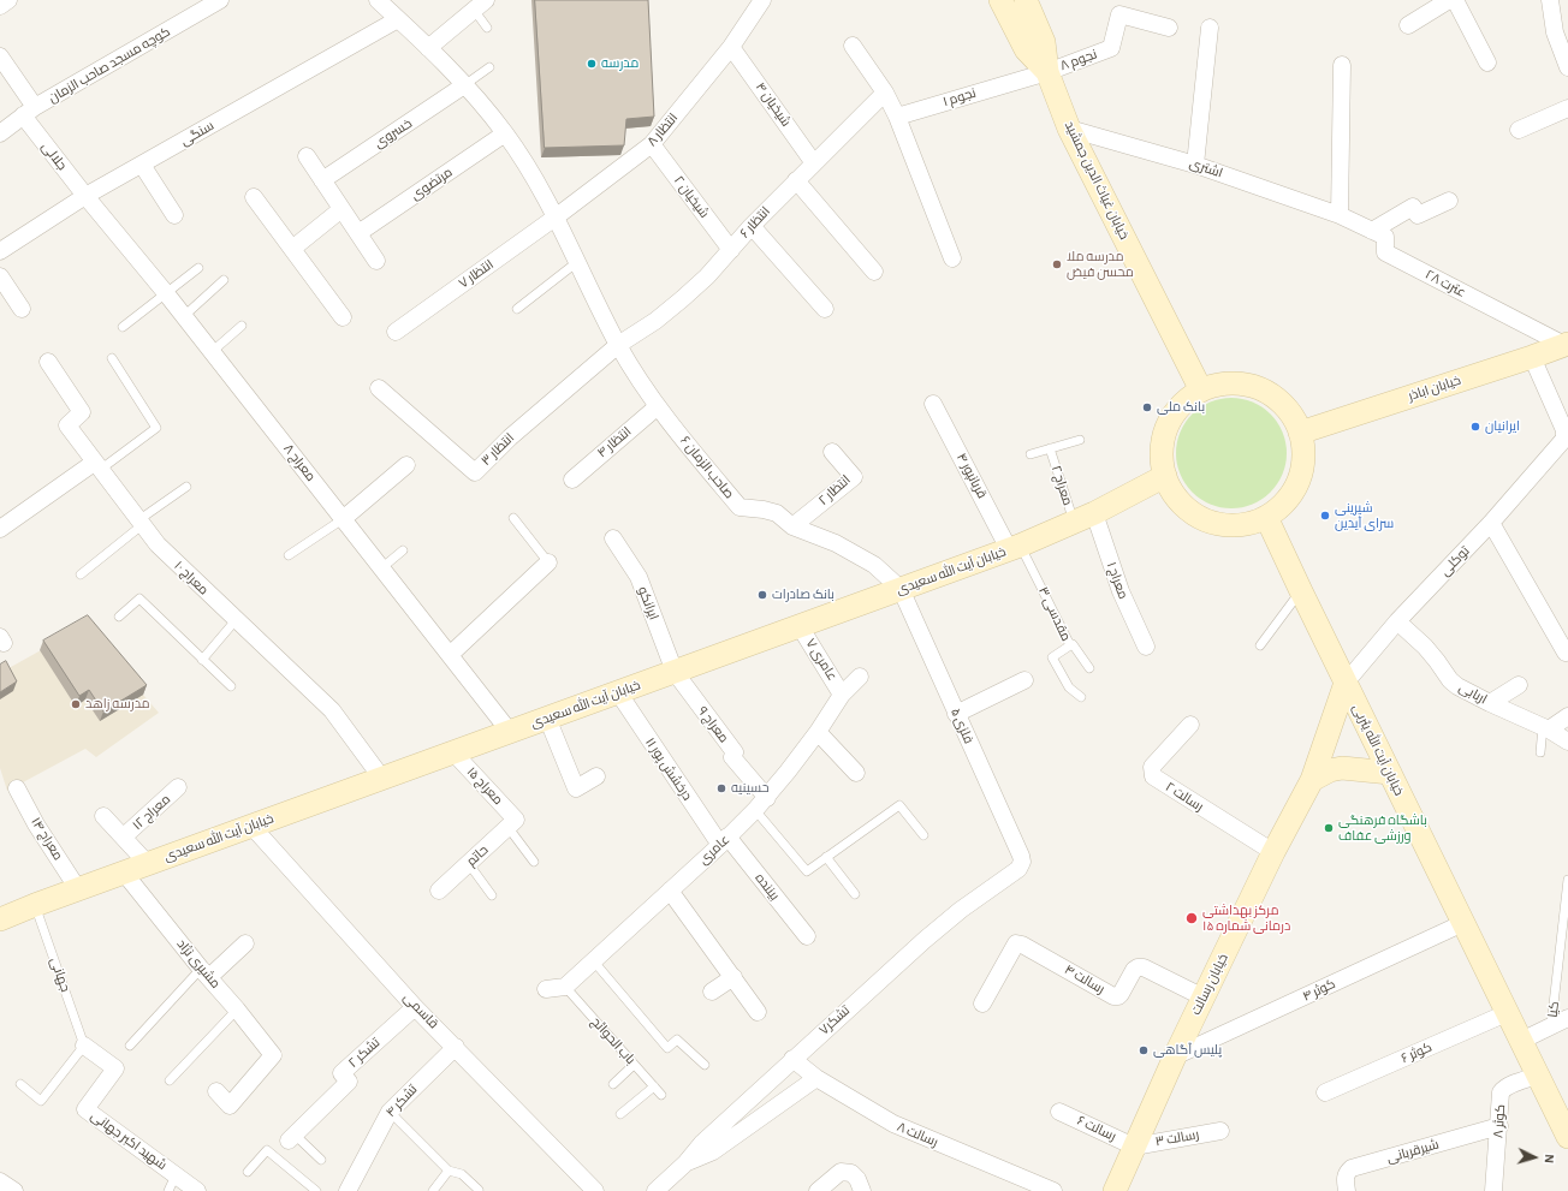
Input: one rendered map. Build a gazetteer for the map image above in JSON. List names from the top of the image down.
{
  "streets": {
    "main road": [
      "خیابان غیاث الدین جمشید",
      "خیابان اباذر",
      "خیابان آیت الله سعیدی",
      "خیابان آیت الله یثربی",
      "خیابان رسالت"
    ],
    "street": [
      "نجوم ۸",
      "کوچه مسجد صاحب الزمان",
      "نجوم ۱",
      "شیخیان ۴",
      "انتظار ۸",
      "سنگی",
      "خسروی",
      "جلالی",
      "اشتری",
      "مرتضوی",
      "شیخیان ۲",
      "انتظار ۶",
      "انتظار ۷",
      "عترت ۲۸",
      "انتظار ۴",
      "انتظار ۳",
      "معراج ۸",
      "صاحب الزمان ۶",
      "قربانپور ۴",
      "انتظار ۲",
      "توکلی",
      "معراج ۱۰",
      "معراج ۱",
      "ایرانکو",
      "عامری ۷",
      "اربابی",
      "معراج ۹",
      "فلزی ۵",
      "درخشش پور ۱۱",
      "معراج ۱۵",
      "رسالت ۲",
      "معراج ۱۲",
      "معراج ۱۴",
      "عامری",
      "حاتم",
      "بیننده",
      "مشیری نژاد",
      "رسالت ۴",
      "کوثر ۴",
      "قاسمی",
      "تشکر۷",
      "تشکر ۲",
      "کوثر ۶",
      "تشکر ۴",
      "کوثر ۸",
      "رسالت ۶",
      "رسالت ۸",
      "رسالت ۳",
      "شهید اکبر جهانی",
      "شیرقربانی"
    ],
    "lane": [
      "معراج ۲",
      "مقدسی ۳",
      "جهانی",
      "کیا",
      "باب الحوائج"
    ]
  },
  "crossings": [
    ["نجوم ۸", "نجوم ۱"],
    ["نجوم ۸", "خیابان غیاث الدین جمشید"],
    ["کوچه مسجد صاحب الزمان", "جلالی"],
    ["نجوم ۱", "خیابان غیاث الدین جمشید"],
    ["شیخیان ۴", "انتظار ۸"],
    ["شیخیان ۴", "انتظار ۶"],
    ["انتظار ۸", "شیخیان ۲"],
    ["انتظار ۸", "انتظار ۷"],
    ["انتظار ۸", "صاحب الزمان ۶"],
    ["سنگی", "جلالی"],
    ["سنگی", "معراج ۸"],
    ["سنگی", "صاحب الزمان ۶"],
    ["خسروی", "صاحب الزمان ۶"],
    ["جلالی", "معراج ۸"],
    ["اشتری", "خیابان غیاث الدین جمشید"],
    ["اشتری", "عترت ۲۸"],
    ["خیابان غیاث الدین جمشید", "خیابان اباذر"],
    ["خیابان غیاث الدین جمشید", "خیابان آیت الله سعیدی"],
    ["خیابان غیاث الدین جمشید", "خیابان آیت الله یثربی"],
    ["مرتضوی", "صاحب الزمان ۶"],
    ["شیخیان ۲", "انتظار ۶"],
    ["انتظار ۶", "انتظار ۳"],
    ["انتظار ۶", "صاحب الزمان ۶"],
    ["انتظار ۷", "صاحب الزمان ۶"],
    ["عترت ۲۸", "خیابان اباذر"],
    ["خیابان اباذر", "توکلی"],
    ["خیابان اباذر", "خیابان آیت الله سعیدی"],
    ["خیابان اباذر", "خیابان آیت الله یثربی"],
    ["انتظار ۴", "صاحب الزمان ۶"],
    ["انتظار ۳", "صاحب الزمان ۶"],
    ["معراج ۸", "خیابان آیت الله سعیدی"],
    ["صاحب الزمان ۶", "انتظار ۲"],
    ["صاحب الزمان ۶", "خیابان آیت الله سعیدی"],
    ["صاحب الزمان ۶", "فلزی ۵"],
    ["قربانپور ۴", "خیابان آیت الله سعیدی"],
    ["قربانپور ۴", "مقدسی ۳"],
    ["معراج ۲", "خیابان آیت الله سعیدی"],
    ["معراج ۲", "معراج ۱"],
    ["توکلی", "اربابی"],
    ["توکلی", "خیابان آیت الله یثربی"],
    ["توکلی", "خیابان رسالت"],
    ["خیابان آیت الله سعیدی", "معراج ۱۰"],
    ["خیابان آیت الله سعیدی", "معراج ۱"],
    ["خیابان آیت الله سعیدی", "ایرانکو"],
    ["خیابان آیت الله سعیدی", "مقدسی ۳"],
    ["خیابان آیت الله سعیدی", "عامری ۷"],
    ["خیابان آیت الله سعیدی", "معراج ۹"],
    ["خیابان آیت الله سعیدی", "فلزی ۵"],
    ["خیابان آیت الله سعیدی", "خیابان آیت الله یثربی"],
    ["خیابان آیت الله سعیدی", "درخشش پور ۱۱"],
    ["خیابان آیت الله سعیدی", "معراج ۱۵"],
    ["خیابان آیت الله سعیدی", "معراج ۱۲"],
    ["خیابان آیت الله سعیدی", "معراج ۱۴"],
    ["خیابان آیت الله سعیدی", "مشیری نژاد"],
    ["خیابان آیت الله سعیدی", "جهانی"],
    ["خیابان آیت الله سعیدی", "قاسمی"],
    ["ایرانکو", "معراج ۹"],
    ["عامری ۷", "عامری"],
    ["معراج ۹", "عامری"],
    ["فلزی ۵", "تشکر۷"],
    ["خیابان آیت الله یثربی", "خیابان رسالت"],
    ["خیابان آیت الله یثربی", "کوثر ۴"],
    ["خیابان آیت الله یثربی", "کوثر ۶"],
    ["خیابان آیت الله یثربی", "کوثر ۸"],
    ["درخشش پور ۱۱", "عامری"],
    ["درخشش پور ۱۱", "بیننده"],
    ["معراج ۱۵", "حاتم"],
    ["رسالت ۲", "خیابان رسالت"],
    ["عامری", "بیننده"],
    ["عامری", "باب الحوائج"],
    ["جهانی", "شهید اکبر جهانی"],
    ["رسالت ۴", "خیابان رسالت"],
    ["خیابان رسالت", "کوثر ۴"],
    ["خیابان رسالت", "رسالت ۶"],
    ["خیابان رسالت", "رسالت ۳"],
    ["قاسمی", "تشکر ۲"],
    ["قاسمی", "تشکر ۴"],
    ["تشکر۷", "رسالت ۸"],
    ["کوثر ۸", "شیرقربانی"],
    ["رسالت ۶", "رسالت ۳"]
  ],
  "places": [
    "مدرسه",
    "مدرسه ملا محسن فیض",
    "بانک ملی",
    "ایرانیان",
    "شیرینی سرای آیدین",
    "بانک صادرات",
    "مدرسه زاهد",
    "حسینیه",
    "باشگاه فرهنگی ورزشی عفاف",
    "مرکز بهداشتی درمانی شماره ۱۵",
    "پلیس آگاهی"
  ],
  "north": "right"
}
